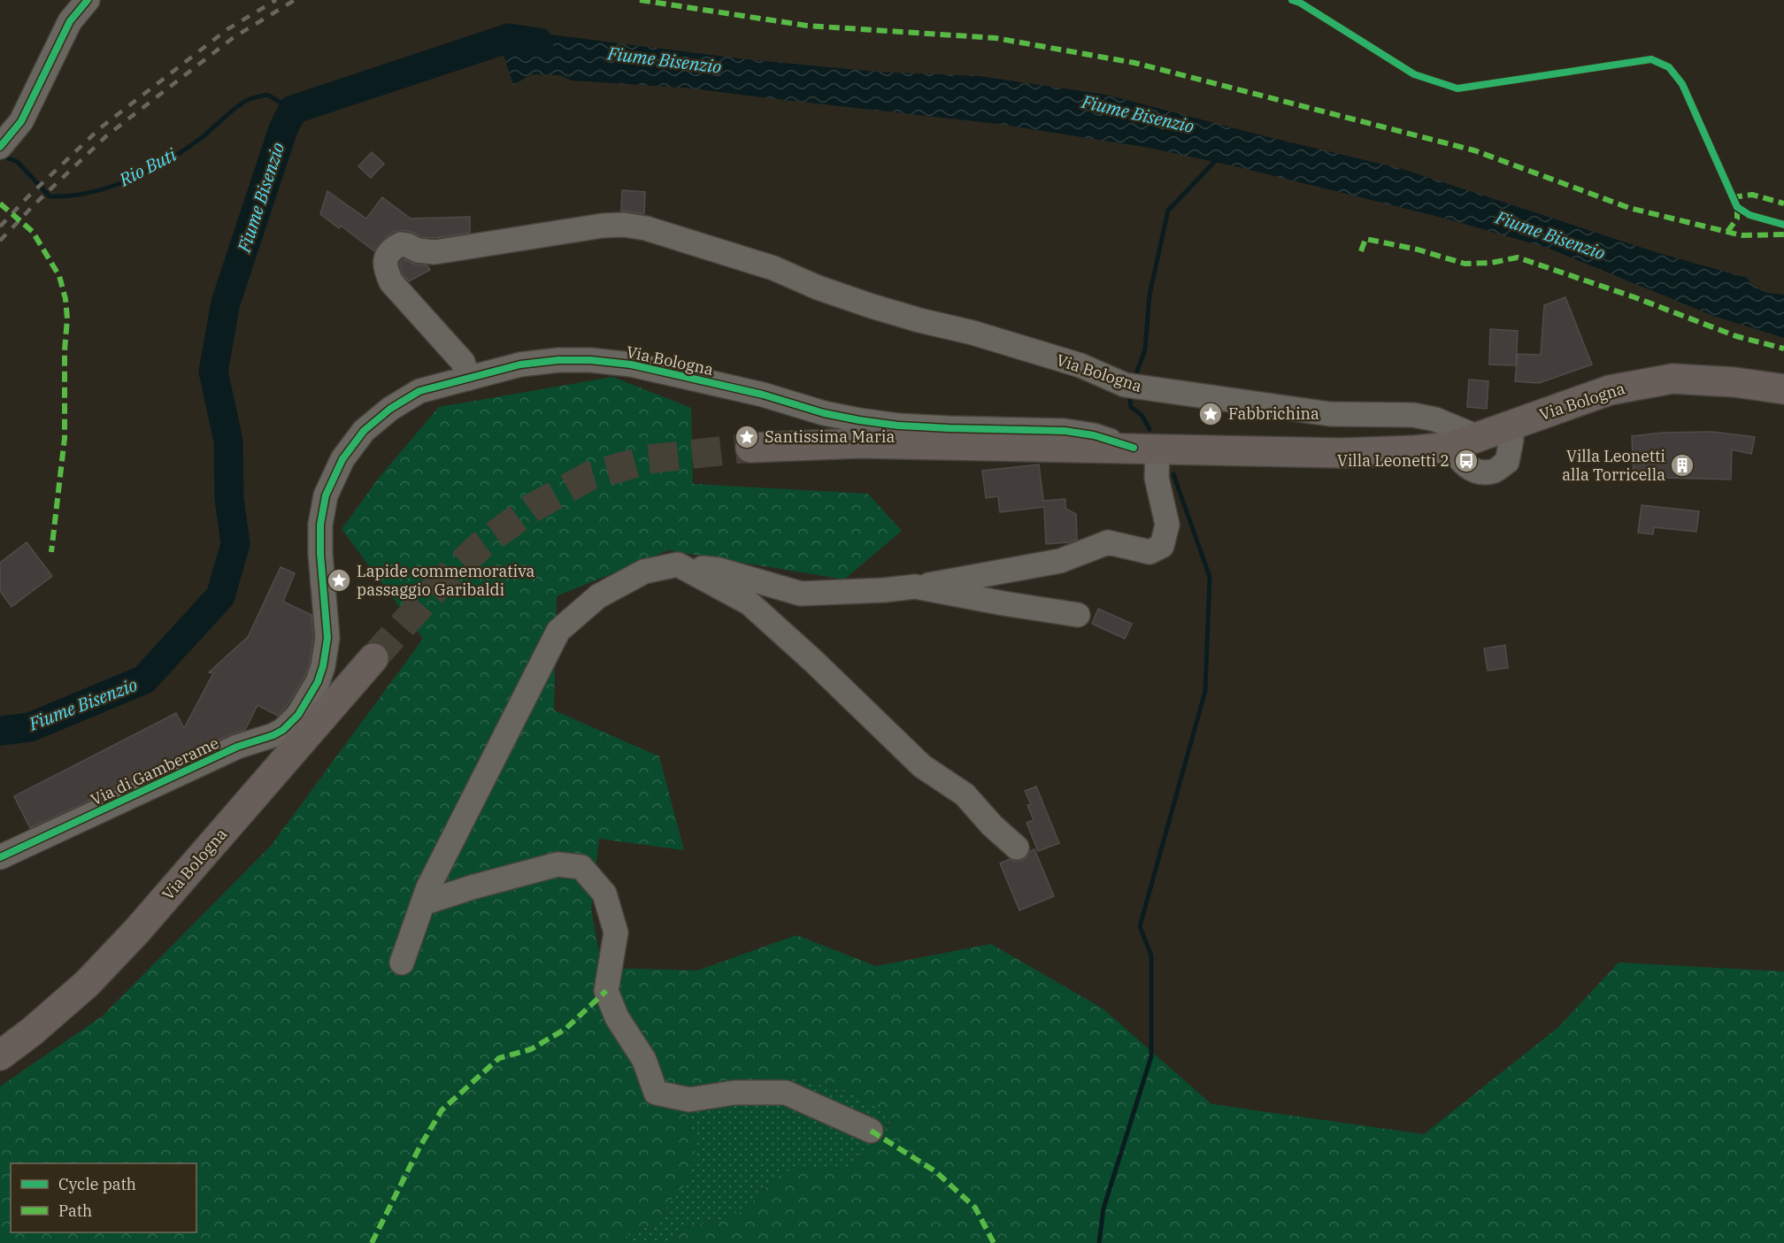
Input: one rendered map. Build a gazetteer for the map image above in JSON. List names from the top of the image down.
{
  "streets": {
    "main road": ["Via Bologna"],
    "street": ["Via di Gamberame"]
  },
  "crossings": [
    ["Via Bologna", "Via di Gamberame"]
  ],
  "water": ["Fiume Bisenzio", "Rio Buti"],
  "places": {
    "place": ["Fabbrichina", "Santissima Maria", "Lapide commemorativa passaggio Garibaldi"],
    "bus stop": ["Villa Leonetti 2"],
    "building": ["Villa Leonetti alla Torricella"]
  },
  "legend": ["Cycle path", "Path"]
}
